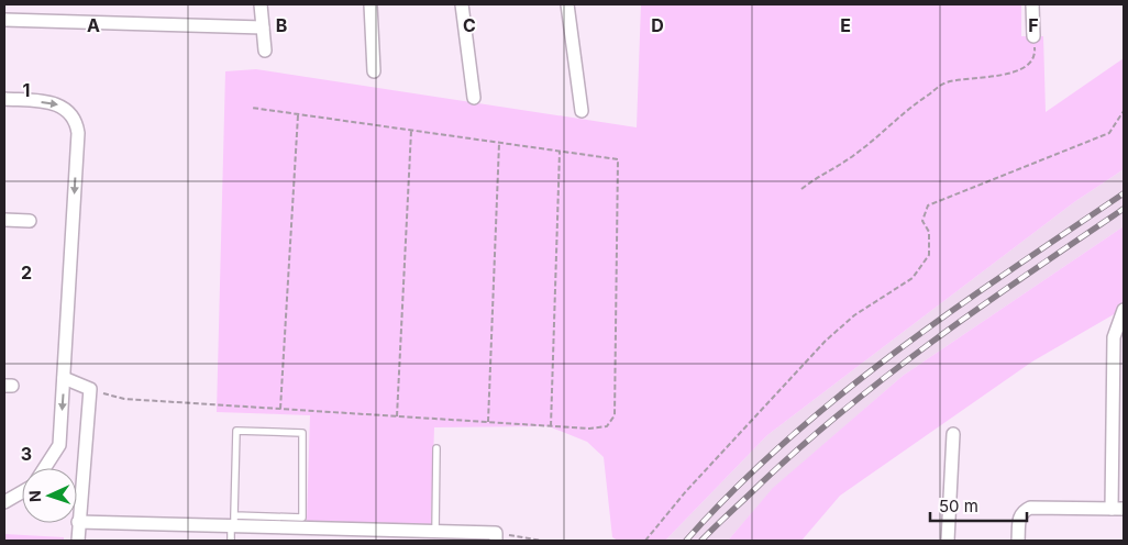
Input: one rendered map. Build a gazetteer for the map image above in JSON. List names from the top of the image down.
{
  "scale_bar": "50 m",
  "north": "left",
  "grid": {
    "columns": [
      "A",
      "B",
      "C",
      "D",
      "E",
      "F"
    ],
    "rows": ["1", "2", "3"]
  }
}
